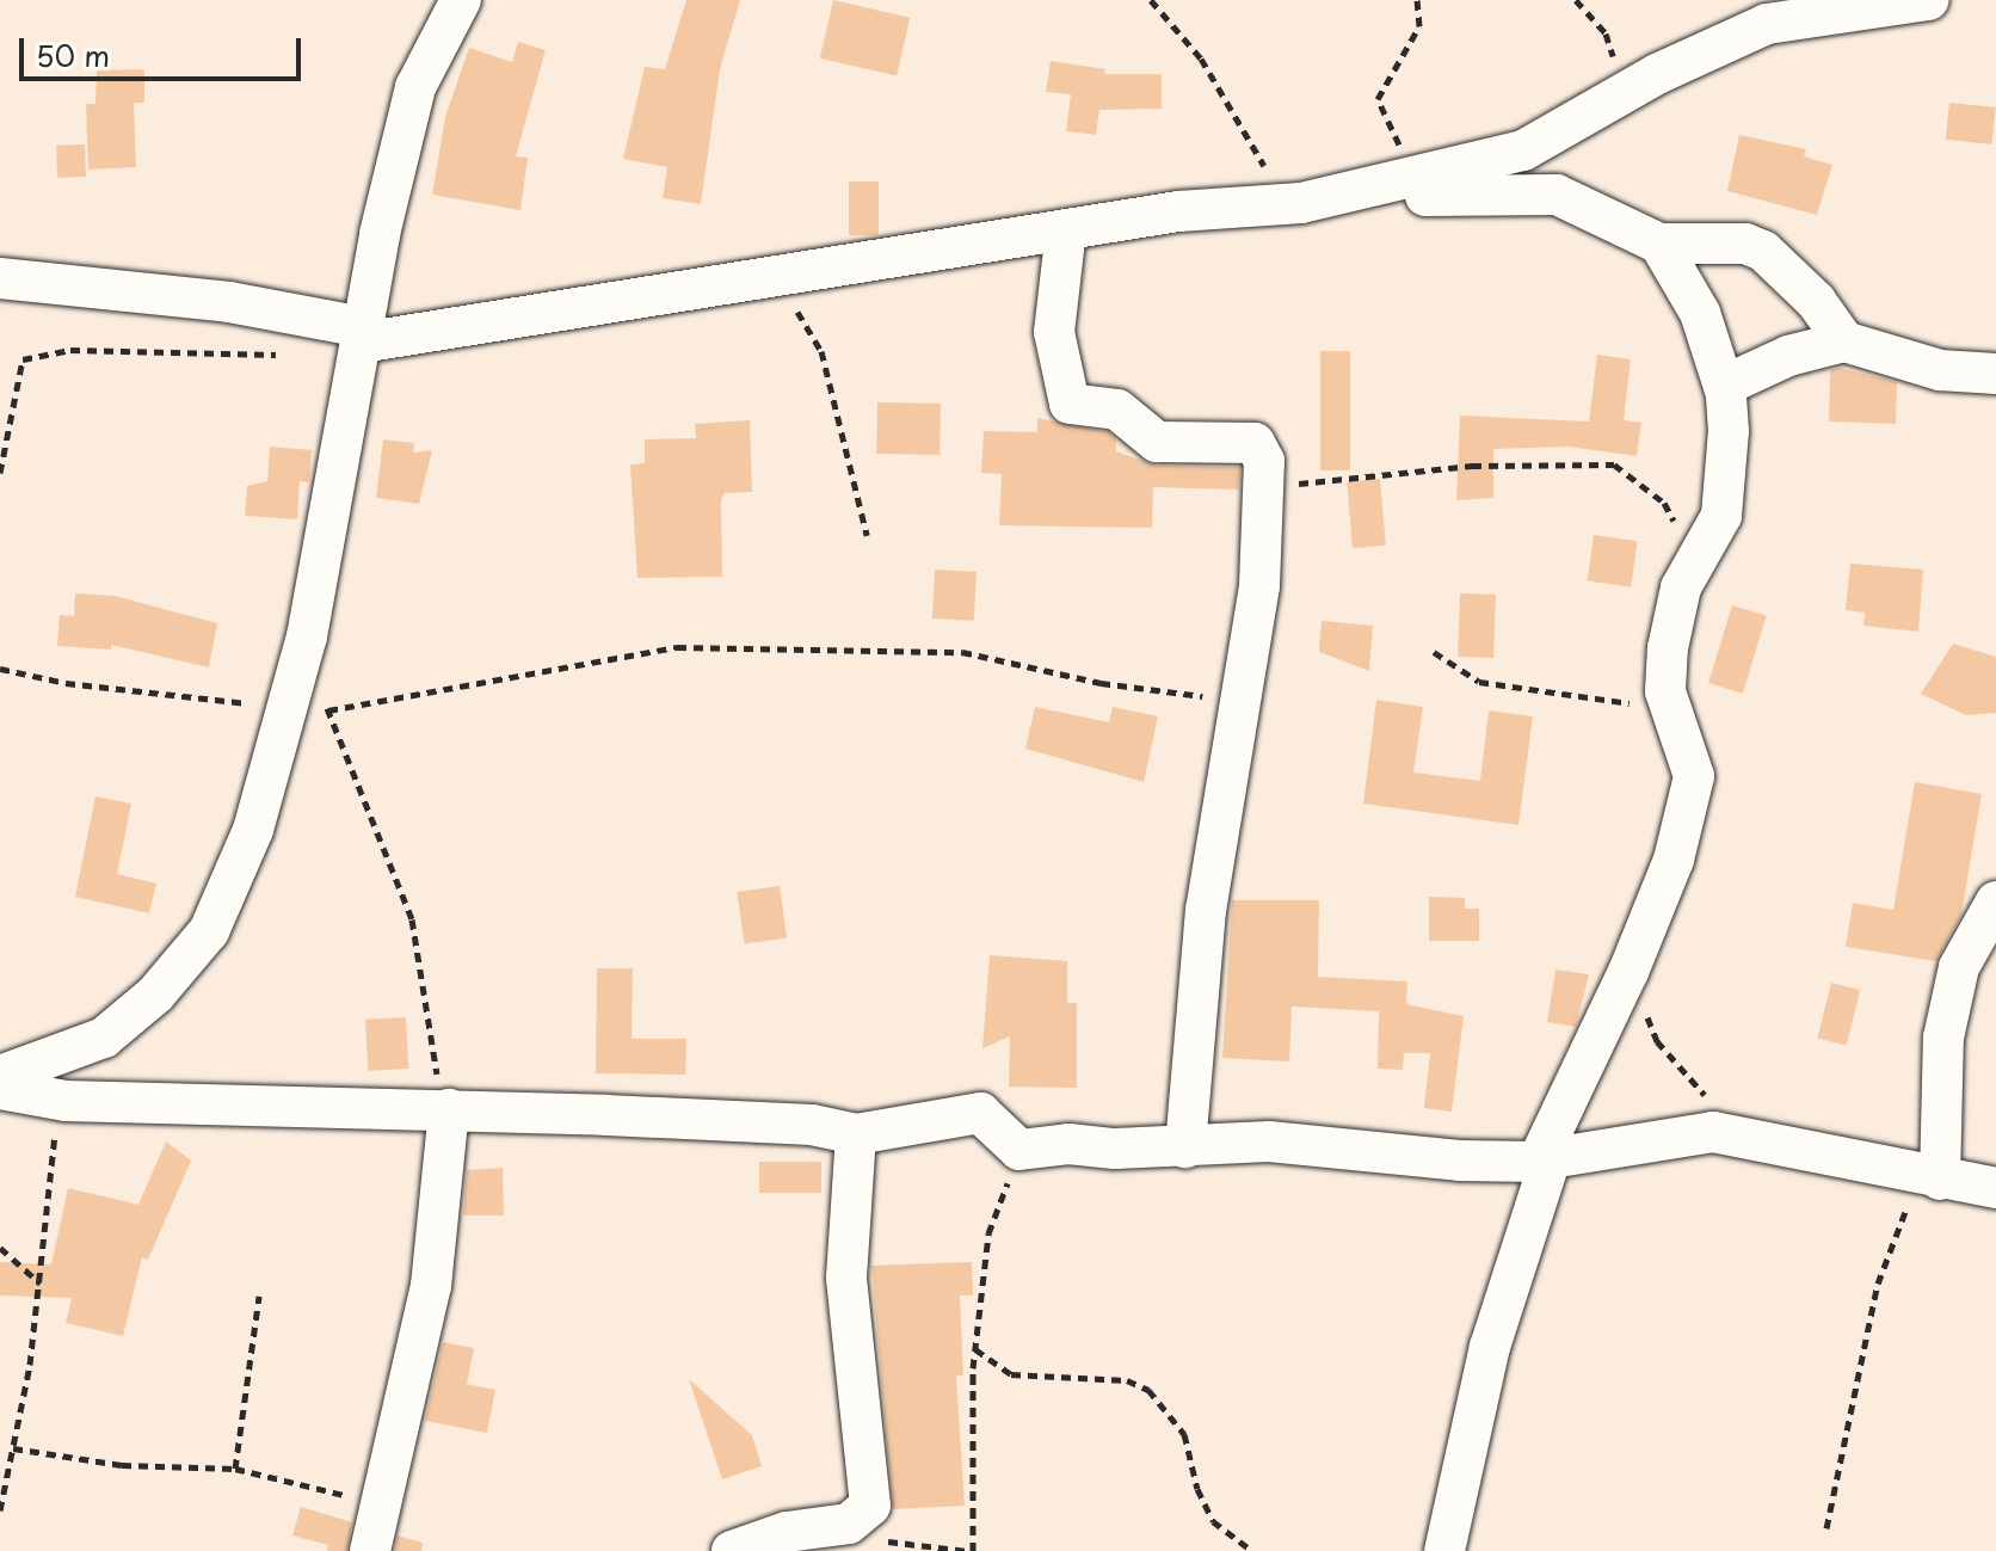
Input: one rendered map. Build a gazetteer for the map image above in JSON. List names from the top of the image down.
{
  "scale_bar": "50 m"
}
